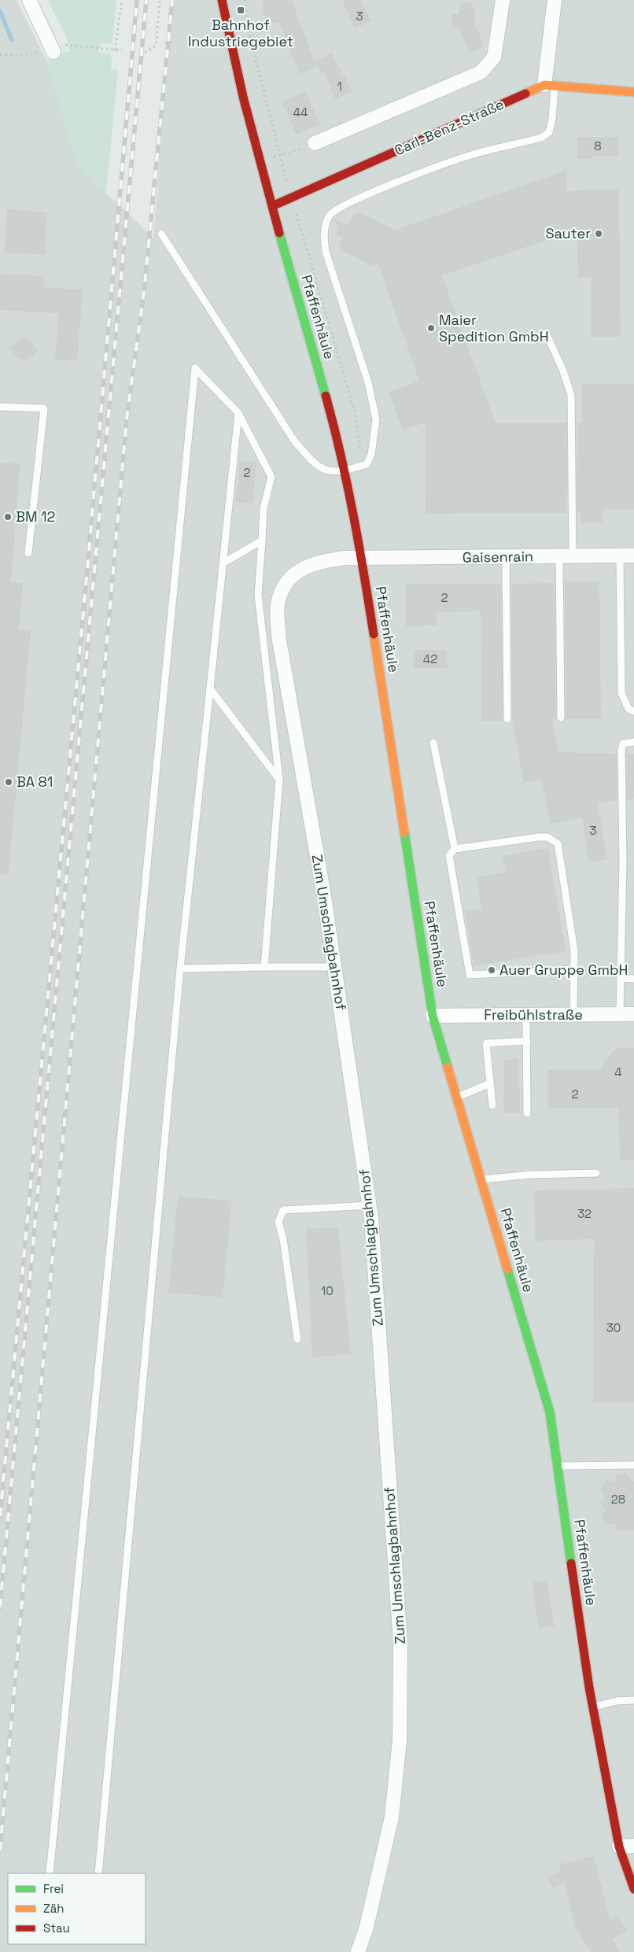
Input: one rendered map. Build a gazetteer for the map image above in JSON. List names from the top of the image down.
{
  "streets": {
    "street": [
      "Carl-Benz-Straße",
      "Pfaffenhäule",
      "Gaisenrain",
      "Zum Umschlagbahnhof",
      "Freibühlstraße"
    ]
  },
  "crossings": [
    ["Carl-Benz-Straße", "Pfaffenhäule"],
    ["Pfaffenhäule", "Gaisenrain"],
    ["Pfaffenhäule", "Zum Umschlagbahnhof"],
    ["Pfaffenhäule", "Freibühlstraße"],
    ["Gaisenrain", "Zum Umschlagbahnhof"]
  ],
  "places": {
    "transit": ["Bahnhof Industriegebiet"],
    "other": [
      "Sauter",
      "Maier Spedition GmbH",
      "BM 12",
      "BA 81",
      "Auer Gruppe GmbH"
    ]
  },
  "house_numbers": [
    "3",
    "1",
    "44",
    "8",
    "2",
    "2",
    "42",
    "3",
    "4",
    "2",
    "32",
    "10",
    "30",
    "28"
  ],
  "legend": ["Frei", "Zäh", "Stau"]
}
